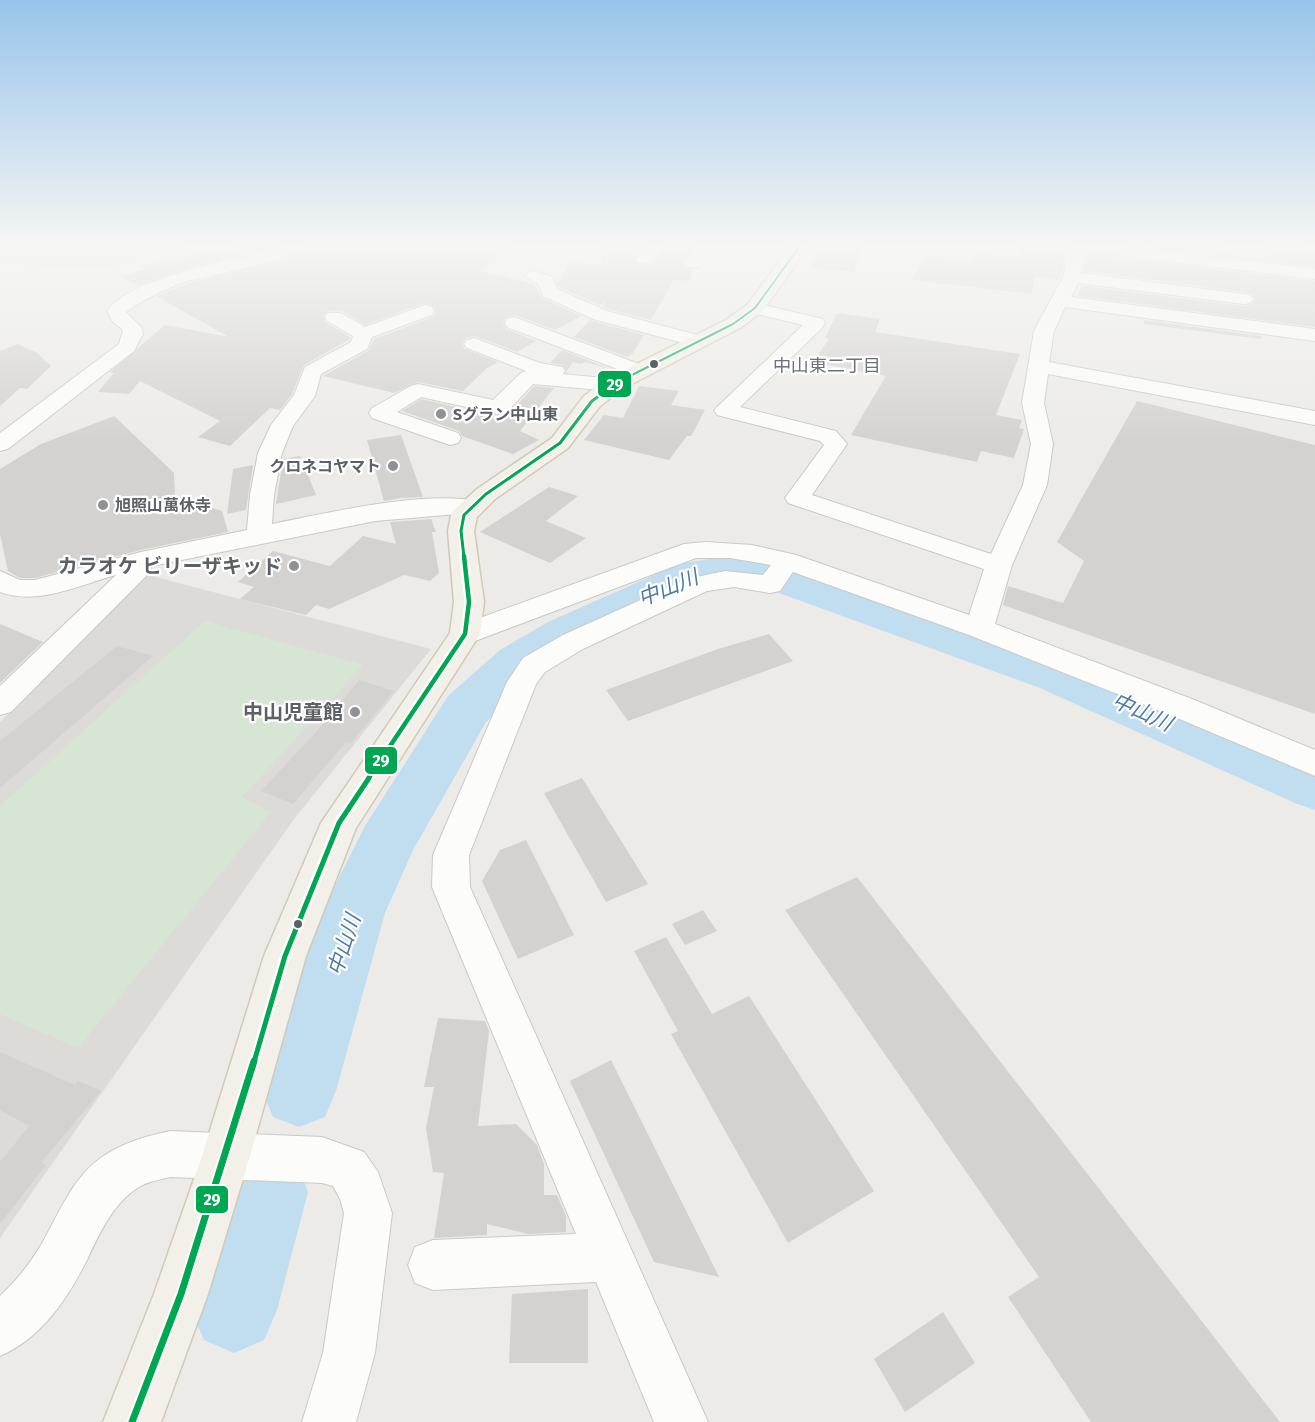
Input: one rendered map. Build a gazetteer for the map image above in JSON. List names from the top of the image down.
{
  "districts": ["中山東二丁目"],
  "water": ["中山川"],
  "places": [
    "Sグラン中山東",
    "クロネコヤマト",
    "旭照山萬休寺",
    "カラオケ ビリーザキッド",
    "中山児童館"
  ],
  "lines": ["transit line 29"]
}
